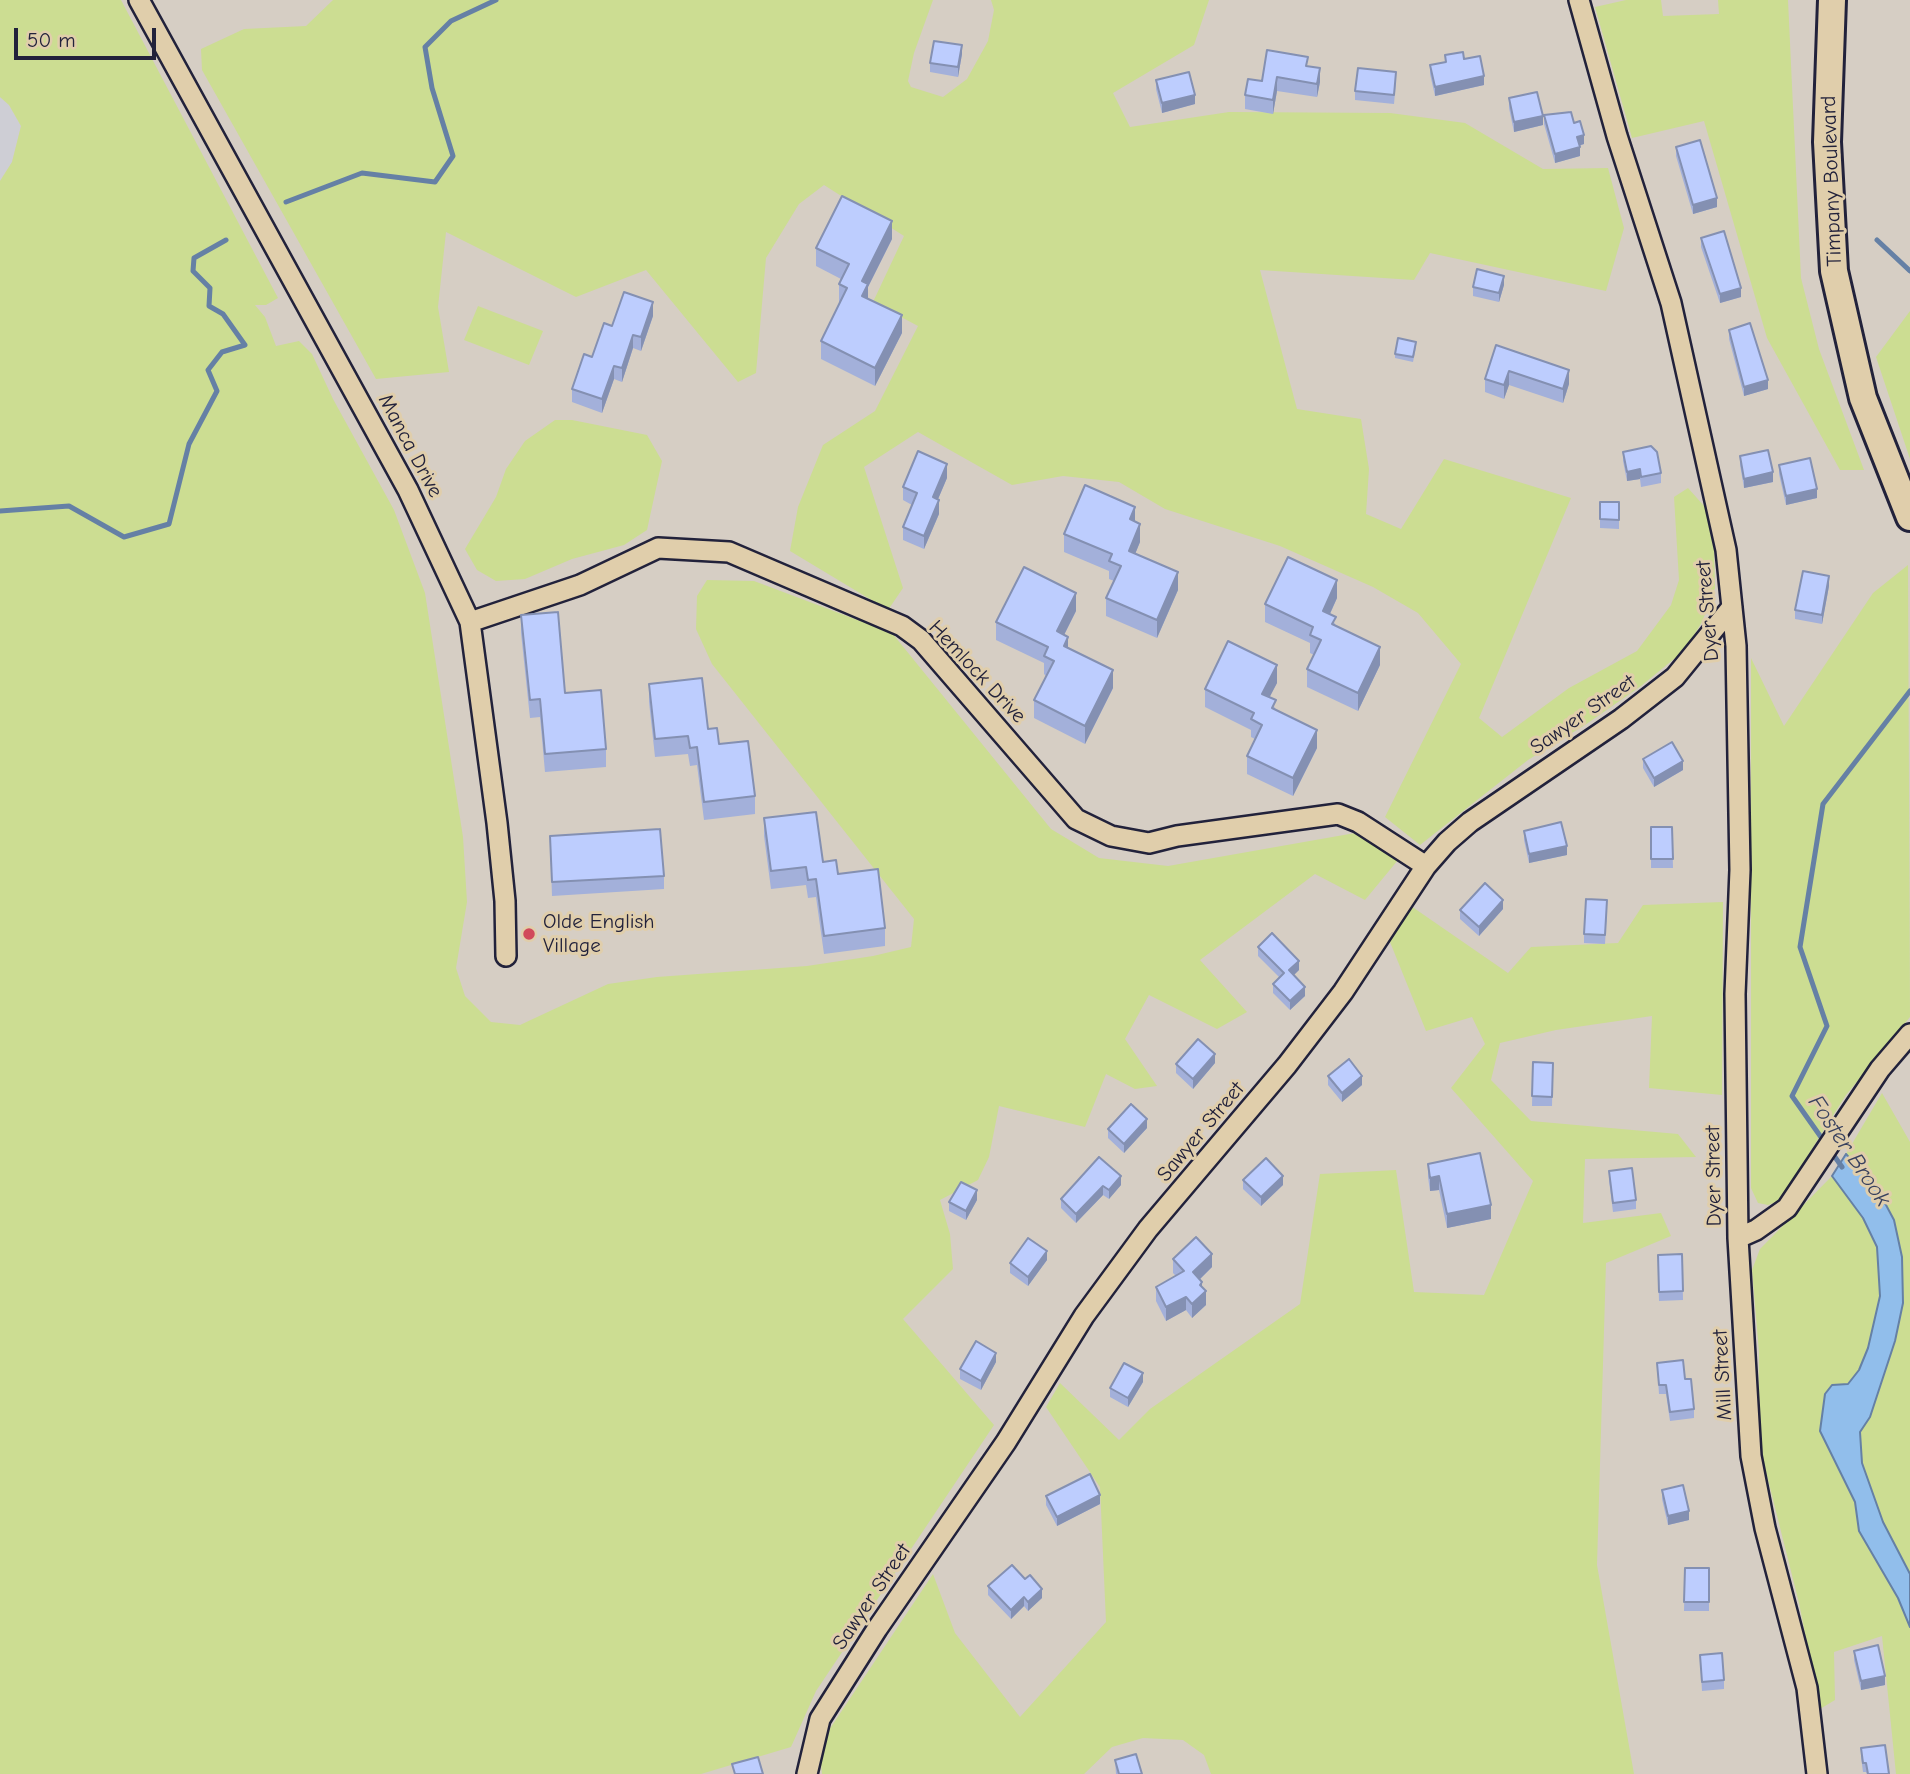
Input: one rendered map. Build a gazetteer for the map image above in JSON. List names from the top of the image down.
{
  "streets": {
    "main road": ["Timpany Boulevard"],
    "street": [
      "Manca Drive",
      "Dyer Street",
      "Hemlock Drive",
      "Sawyer Street",
      "Mill Street"
    ]
  },
  "crossings": [
    ["Manca Drive", "Hemlock Drive"],
    ["Dyer Street", "Sawyer Street"],
    ["Dyer Street", "Mill Street"],
    ["Hemlock Drive", "Sawyer Street"]
  ],
  "water": ["Foster Brook"],
  "places": ["Olde English Village"],
  "scale_bar": "50 m"
}
